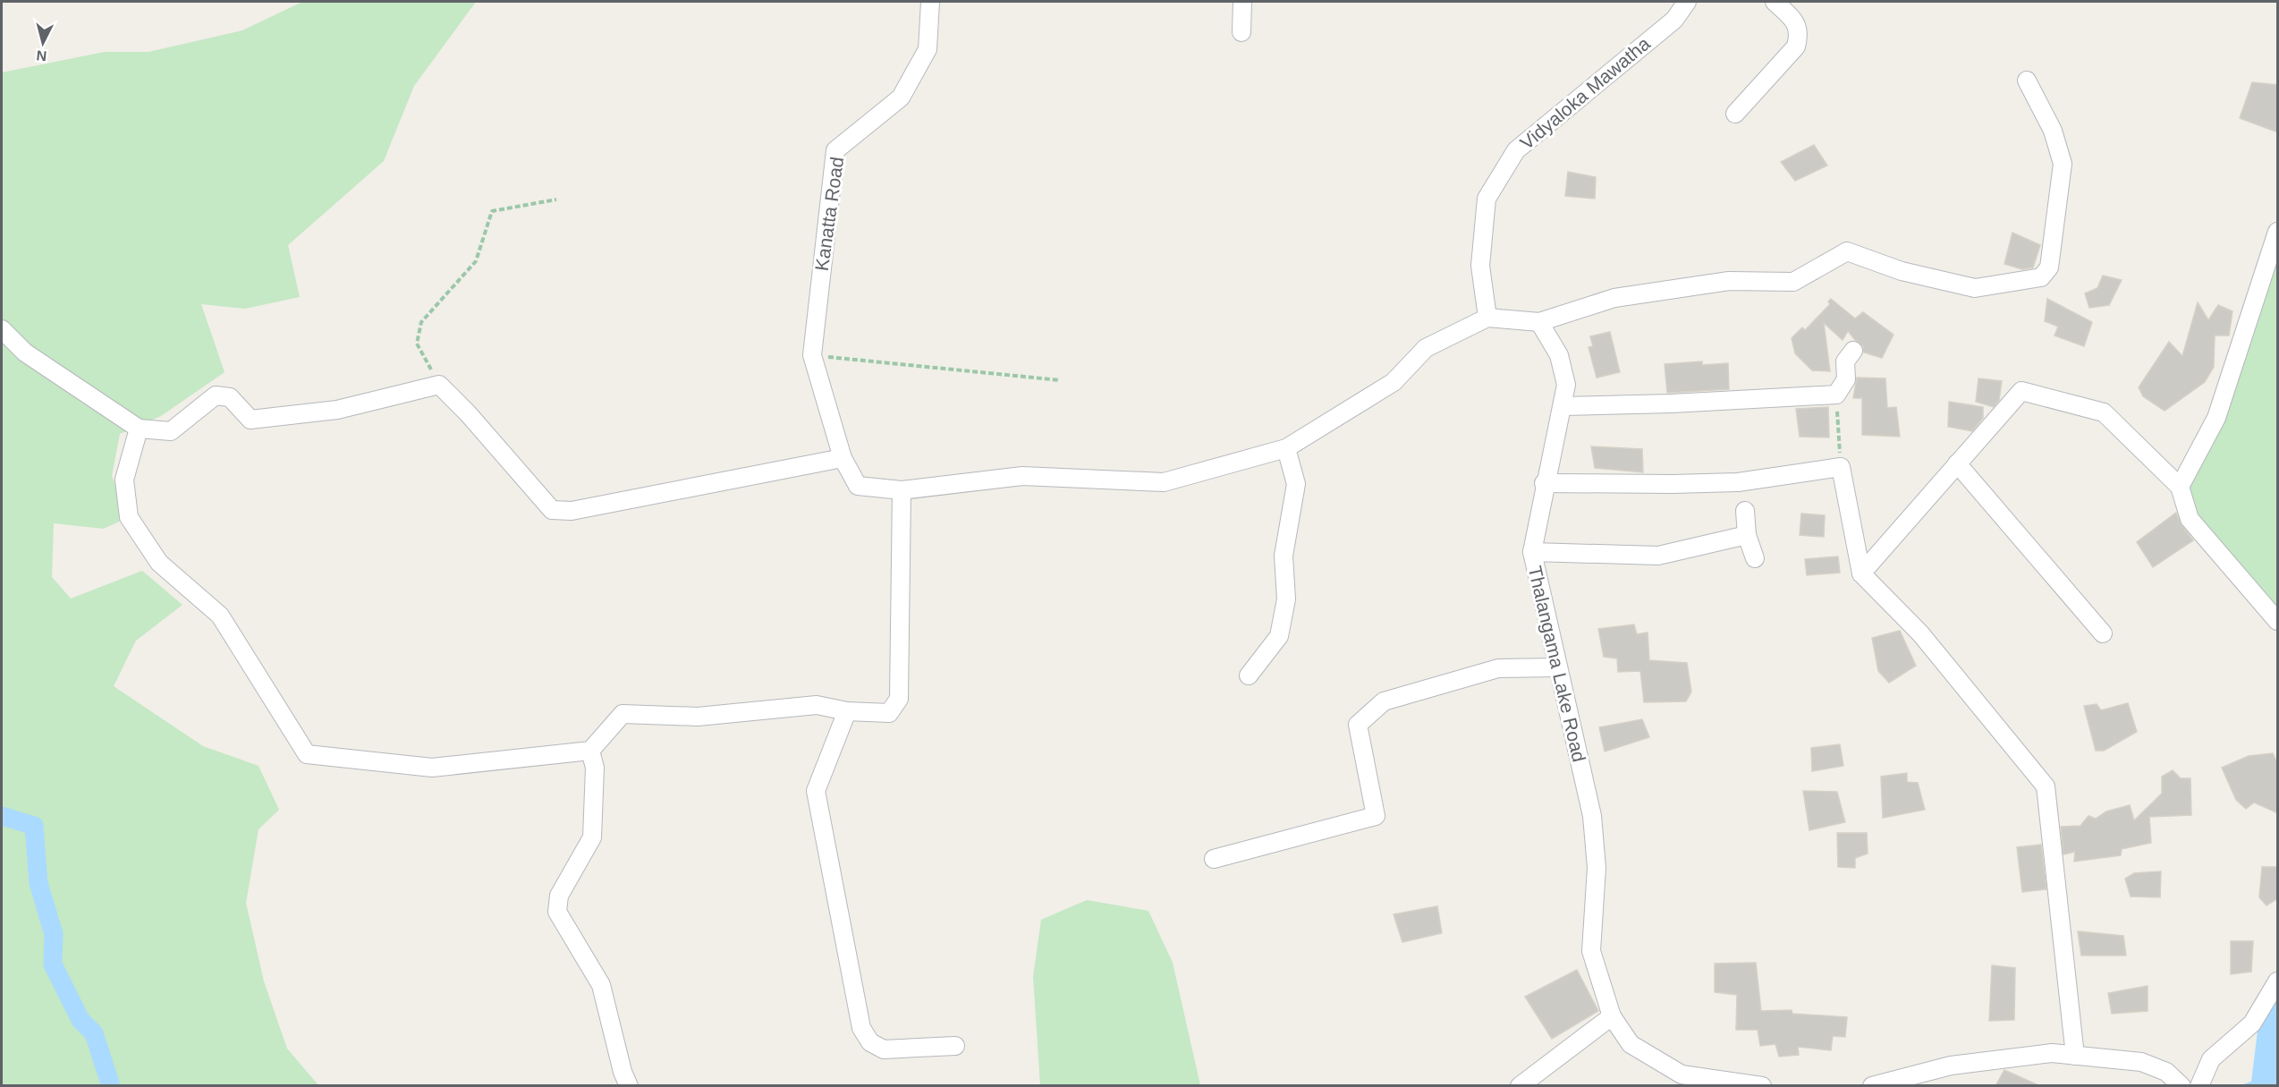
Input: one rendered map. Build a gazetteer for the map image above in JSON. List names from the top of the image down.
{
  "streets": {
    "street": ["Vidyaloka Mawatha", "Kanatta Road", "Thalangama Lake Road"]
  },
  "north": "bottom"
}
